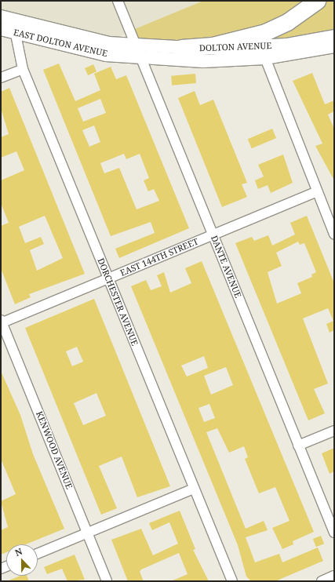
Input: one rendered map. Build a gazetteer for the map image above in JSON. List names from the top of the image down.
{
  "streets": {
    "street": [
      "EAST DOLTON AVENUE",
      "DOLTON AVENUE",
      "EAST 144TH STREET",
      "DANTE AVENUE",
      "DORCHESTER AVENUE",
      "KENWOOD AVENUE"
    ]
  },
  "crossings": [
    ["EAST DOLTON AVENUE", "DOLTON AVENUE"],
    ["EAST DOLTON AVENUE", "DANTE AVENUE"],
    ["EAST DOLTON AVENUE", "DORCHESTER AVENUE"],
    ["DOLTON AVENUE", "DANTE AVENUE"],
    ["EAST 144TH STREET", "DANTE AVENUE"],
    ["EAST 144TH STREET", "DORCHESTER AVENUE"],
    ["EAST 144TH STREET", "KENWOOD AVENUE"]
  ],
  "north": "top"
}
